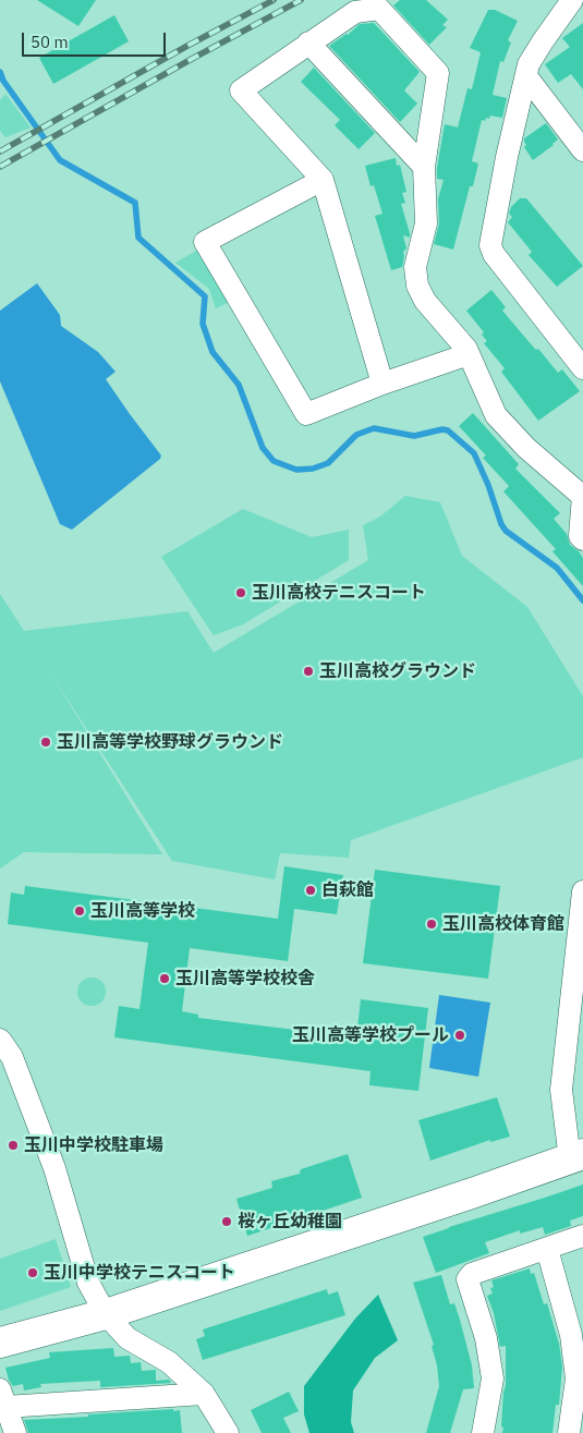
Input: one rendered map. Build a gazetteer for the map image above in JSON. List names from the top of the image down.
{
  "places": [
    "玉川高校テニスコート",
    "玉川高校グラウンド",
    "玉川高等学校野球グラウンド",
    "白萩館",
    "玉川高等学校",
    "玉川高校体育館",
    "玉川高等学校校舎",
    "玉川高等学校プール",
    "玉川中学校駐車場",
    "桜ヶ丘幼稚園",
    "玉川中学校テニスコート"
  ],
  "scale_bar": "50 m"
}
